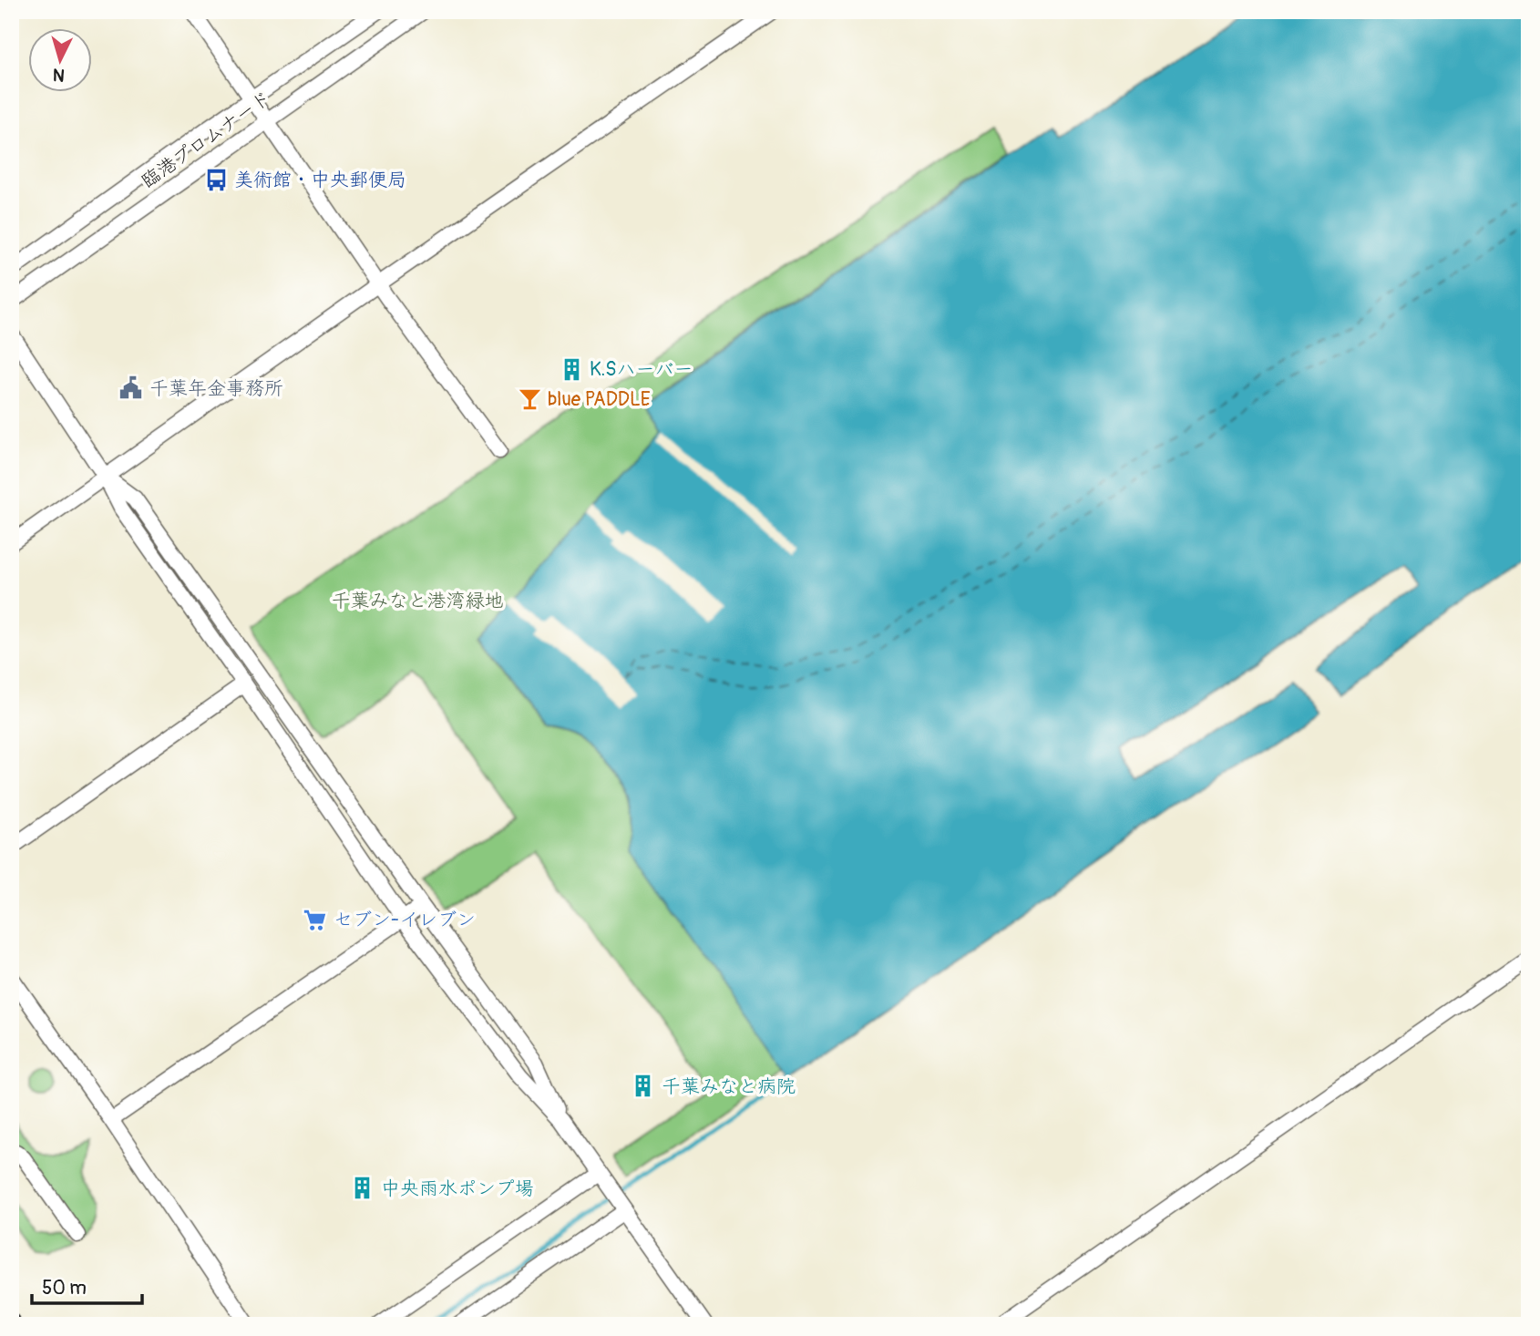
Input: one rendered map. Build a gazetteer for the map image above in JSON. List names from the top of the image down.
{
  "streets": {
    "street": ["臨港プロムナード"]
  },
  "parks": ["千葉みなと港湾緑地"],
  "places": {
    "bus stop": ["美術館・中央郵便局"],
    "building": ["K.Sハーバー", "千葉みなと病院", "中央雨水ポンプ場"],
    "public building": ["千葉年金事務所"],
    "bar": ["blue PADDLE"],
    "supermarket": ["セブン-イレブン"]
  },
  "scale_bar": "50 m",
  "north": "bottom"
}
